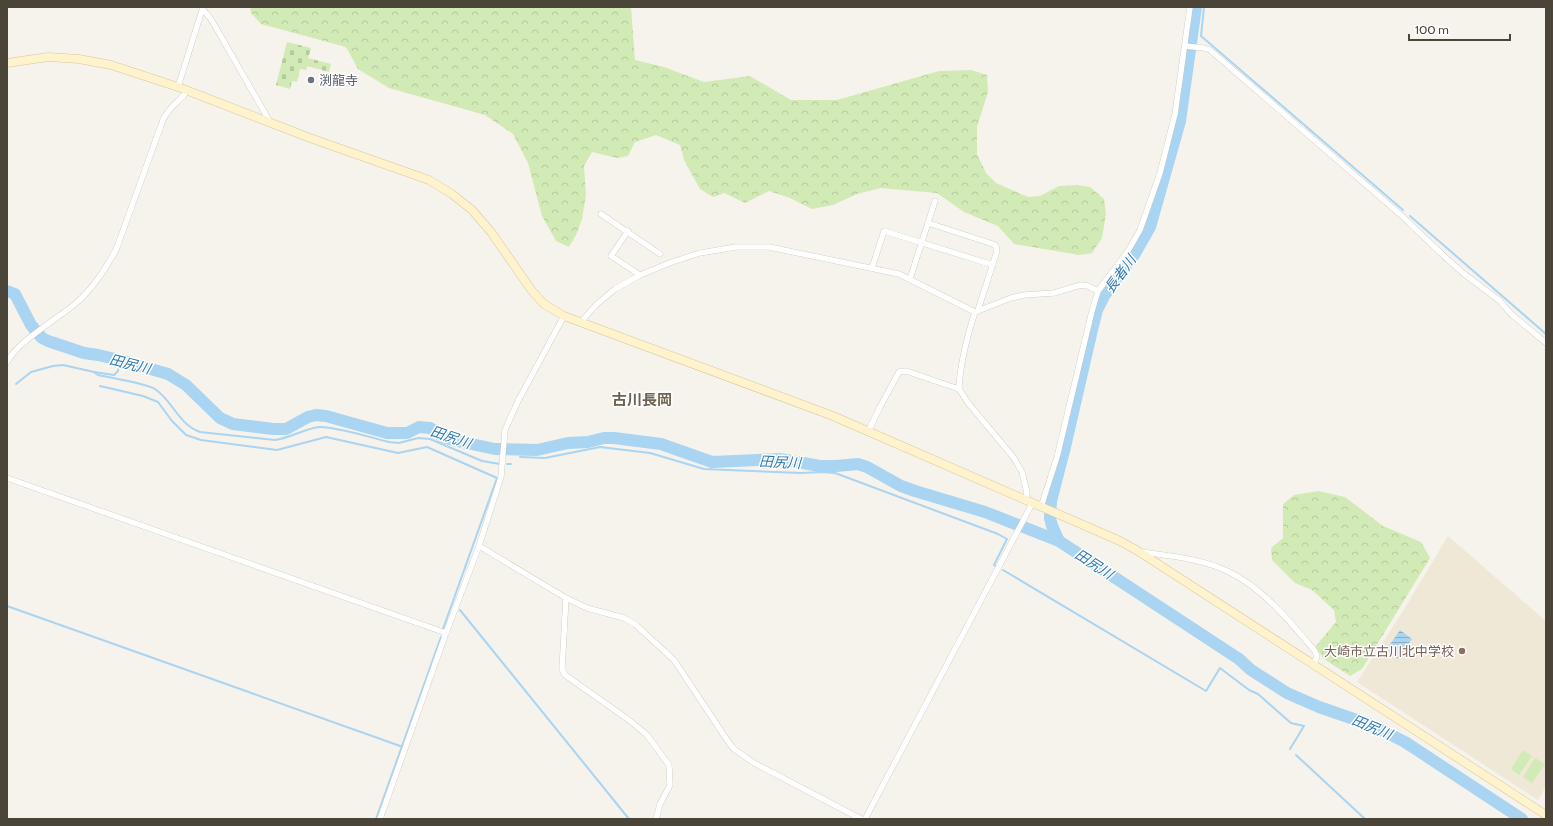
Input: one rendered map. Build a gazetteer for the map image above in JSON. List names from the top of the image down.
{
  "districts": ["古川長岡"],
  "water": ["長者川", "田尻川"],
  "places": ["渕龍寺", "大崎市立古川北中学校"],
  "scale_bar": "100 m"
}
